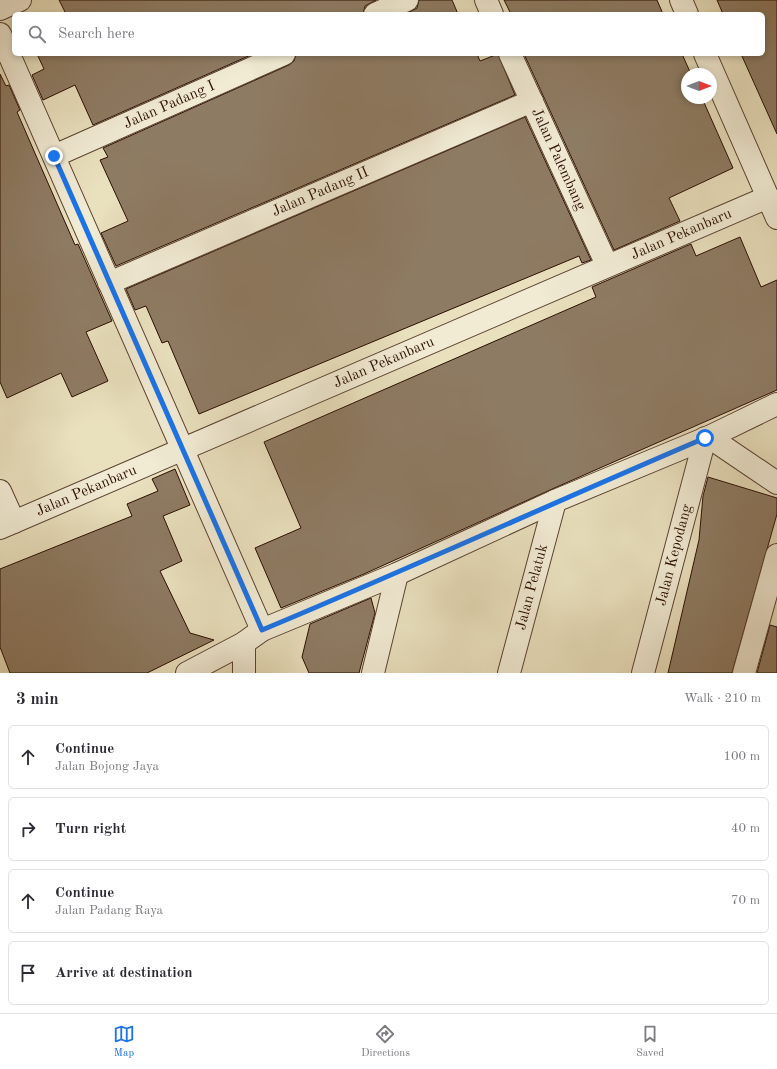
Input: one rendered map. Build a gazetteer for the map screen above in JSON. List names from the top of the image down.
{
  "streets": {
    "street": [
      "Jalan Padang I",
      "Jalan Palembang",
      "Jalan Padang II",
      "Jalan Pekanbaru",
      "Jalan Kepodang",
      "Jalan Pelatuk"
    ]
  },
  "crossings": [
    ["Jalan Palembang", "Jalan Padang II"],
    ["Jalan Palembang", "Jalan Pekanbaru"]
  ],
  "north": "right",
  "page": {
    "search": "Search here",
    "heading": ["3 min", "Walk · 210 m"],
    "list": [
      ["Continue", "Jalan Bojong Jaya", "100 m"],
      ["Turn right", "40 m"],
      ["Continue", "Jalan Padang Raya", "70 m"],
      "Arrive at destination"
    ],
    "nav": ["Map", "Directions", "Saved"]
  }
}
